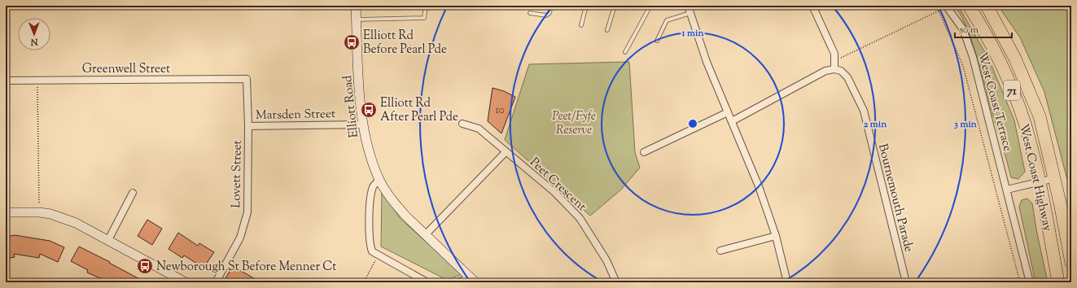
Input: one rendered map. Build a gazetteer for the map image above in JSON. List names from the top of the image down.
{
  "streets": {
    "highway": ["71", "West Coast Highway"],
    "street": [
      "Greenwell Street",
      "West Coast Terrace",
      "Elliott Road",
      "Marsden Street",
      "Lovett Street",
      "Peet Crescent",
      "Bournemouth Parade"
    ]
  },
  "crossings": [
    ["Greenwell Street", "Lovett Street"],
    ["Elliott Road", "Marsden Street"],
    ["Marsden Street", "Lovett Street"]
  ],
  "parks": ["Peet/Fyfe Reserve"],
  "places": {
    "bus stop": ["Elliott Rd Before Pearl Pde", "Elliott Rd After Pearl Pde", "Newborough St Before Menner Ct"]
  },
  "house_numbers": ["10"],
  "scale_bar": "50 m",
  "north": "bottom",
  "rings": ["1 min", "2 min", "3 min"]
}
